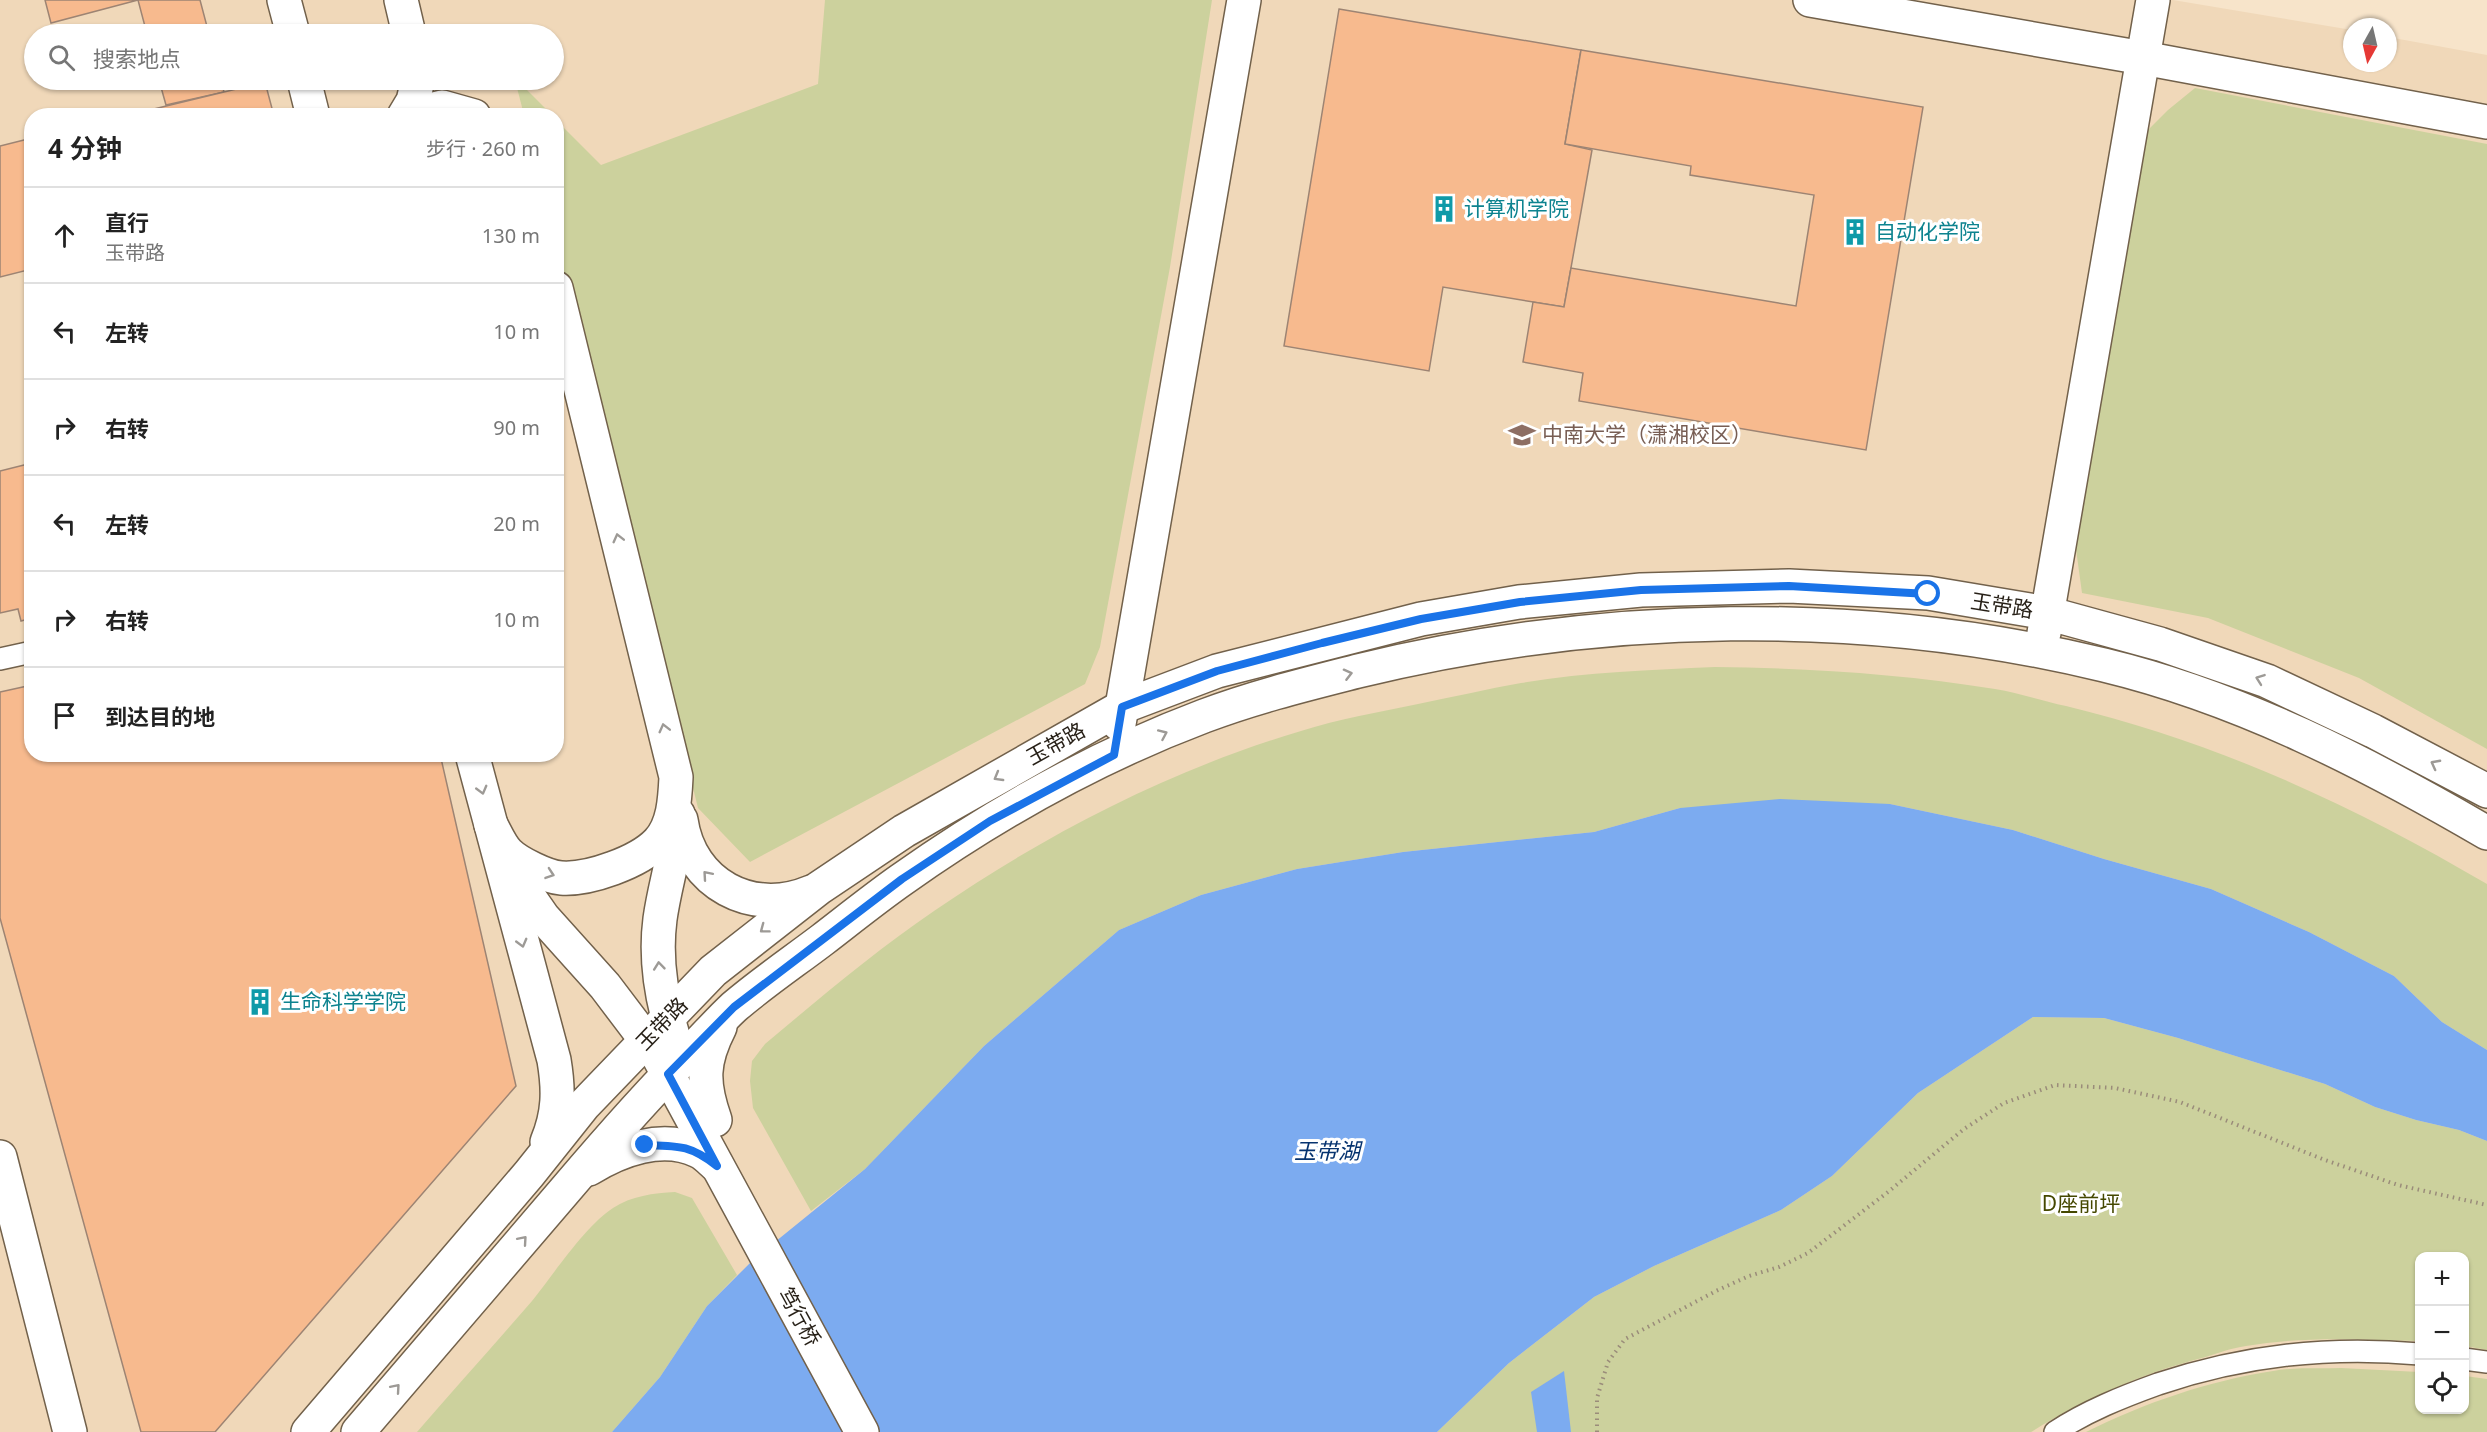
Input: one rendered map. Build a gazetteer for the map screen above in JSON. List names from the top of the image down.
{
  "streets": {
    "street": ["玉带路", "笃行桥"]
  },
  "water": ["玉带湖"],
  "parks": ["D座前坪"],
  "places": {
    "building": ["计算机学院", "自动化学院", "生命科学学院"],
    "school or university": ["中南大学（潇湘校区）"]
  },
  "north": "bottom",
  "page": {
    "search": "搜索地点",
    "heading": ["4 分钟", "步行 · 260 m"],
    "list": [
      ["直行", "玉带路", "130 m"],
      ["左转", "10 m"],
      ["右转", "90 m"],
      ["左转", "20 m"],
      ["右转", "10 m"],
      "到达目的地"
    ],
    "map_buttons": ["+", "−"]
  }
}
